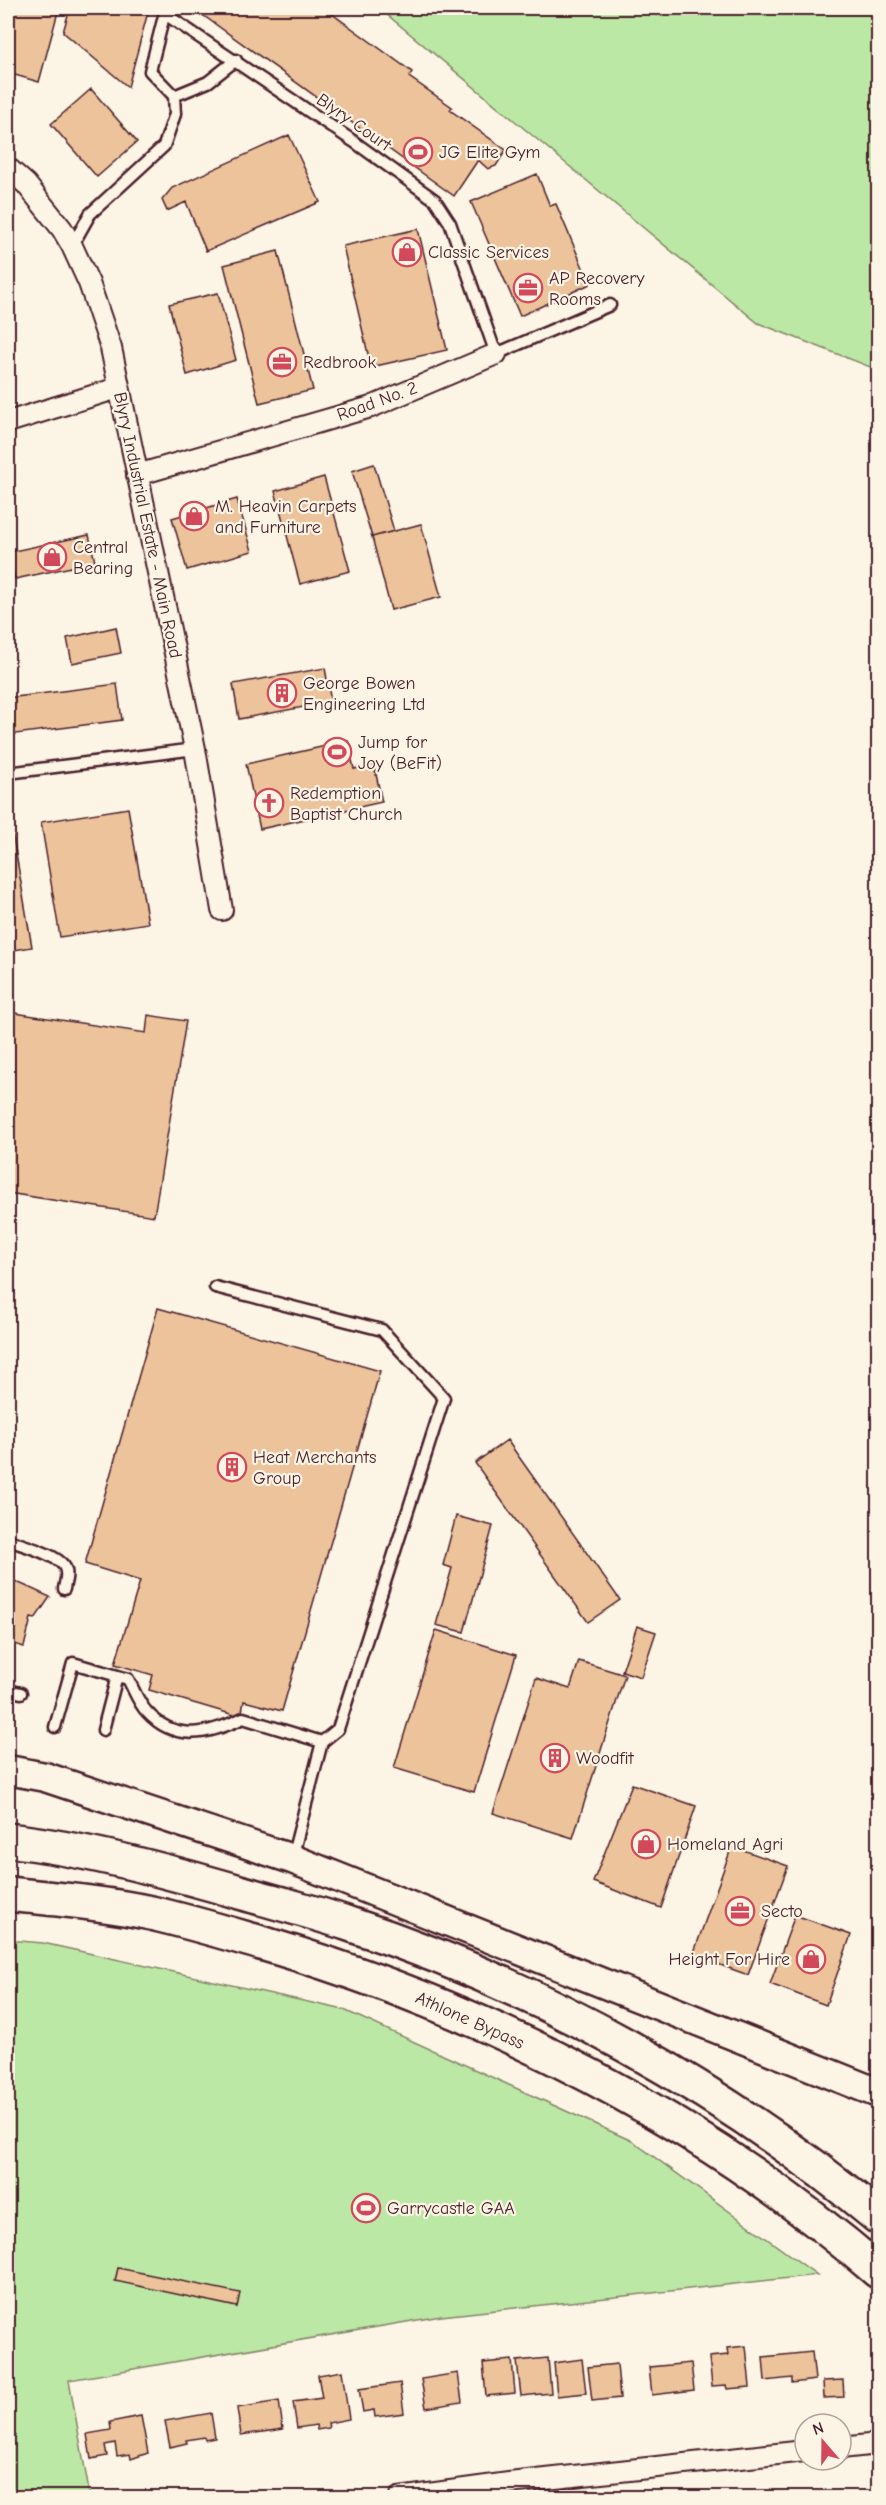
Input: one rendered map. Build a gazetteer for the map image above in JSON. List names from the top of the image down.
{
  "streets": {
    "highway": ["Athlone Bypass"],
    "street": ["Road No. 2", "Blyry Industrial Estate - Main Road"],
    "lane": ["Blyry Court"]
  },
  "crossings": [
    ["Blyry Court", "Road No. 2"],
    ["Road No. 2", "Blyry Industrial Estate - Main Road"]
  ],
  "places": {
    "sports": ["JG Elite Gym", "Jump for Joy (BeFit)", "Garrycastle GAA"],
    "shop": [
      "Classic Services",
      "M. Heavin Carpets and Furniture",
      "Central Bearing",
      "Homeland Agri",
      "Height For Hire"
    ],
    "office": ["AP Recovery Rooms", "Redbrook", "Secto"],
    "building": ["George Bowen Engineering Ltd", "Heat Merchants Group", "Woodfit"],
    "church": ["Redemption Baptist Church"]
  },
  "north": "top"
}
